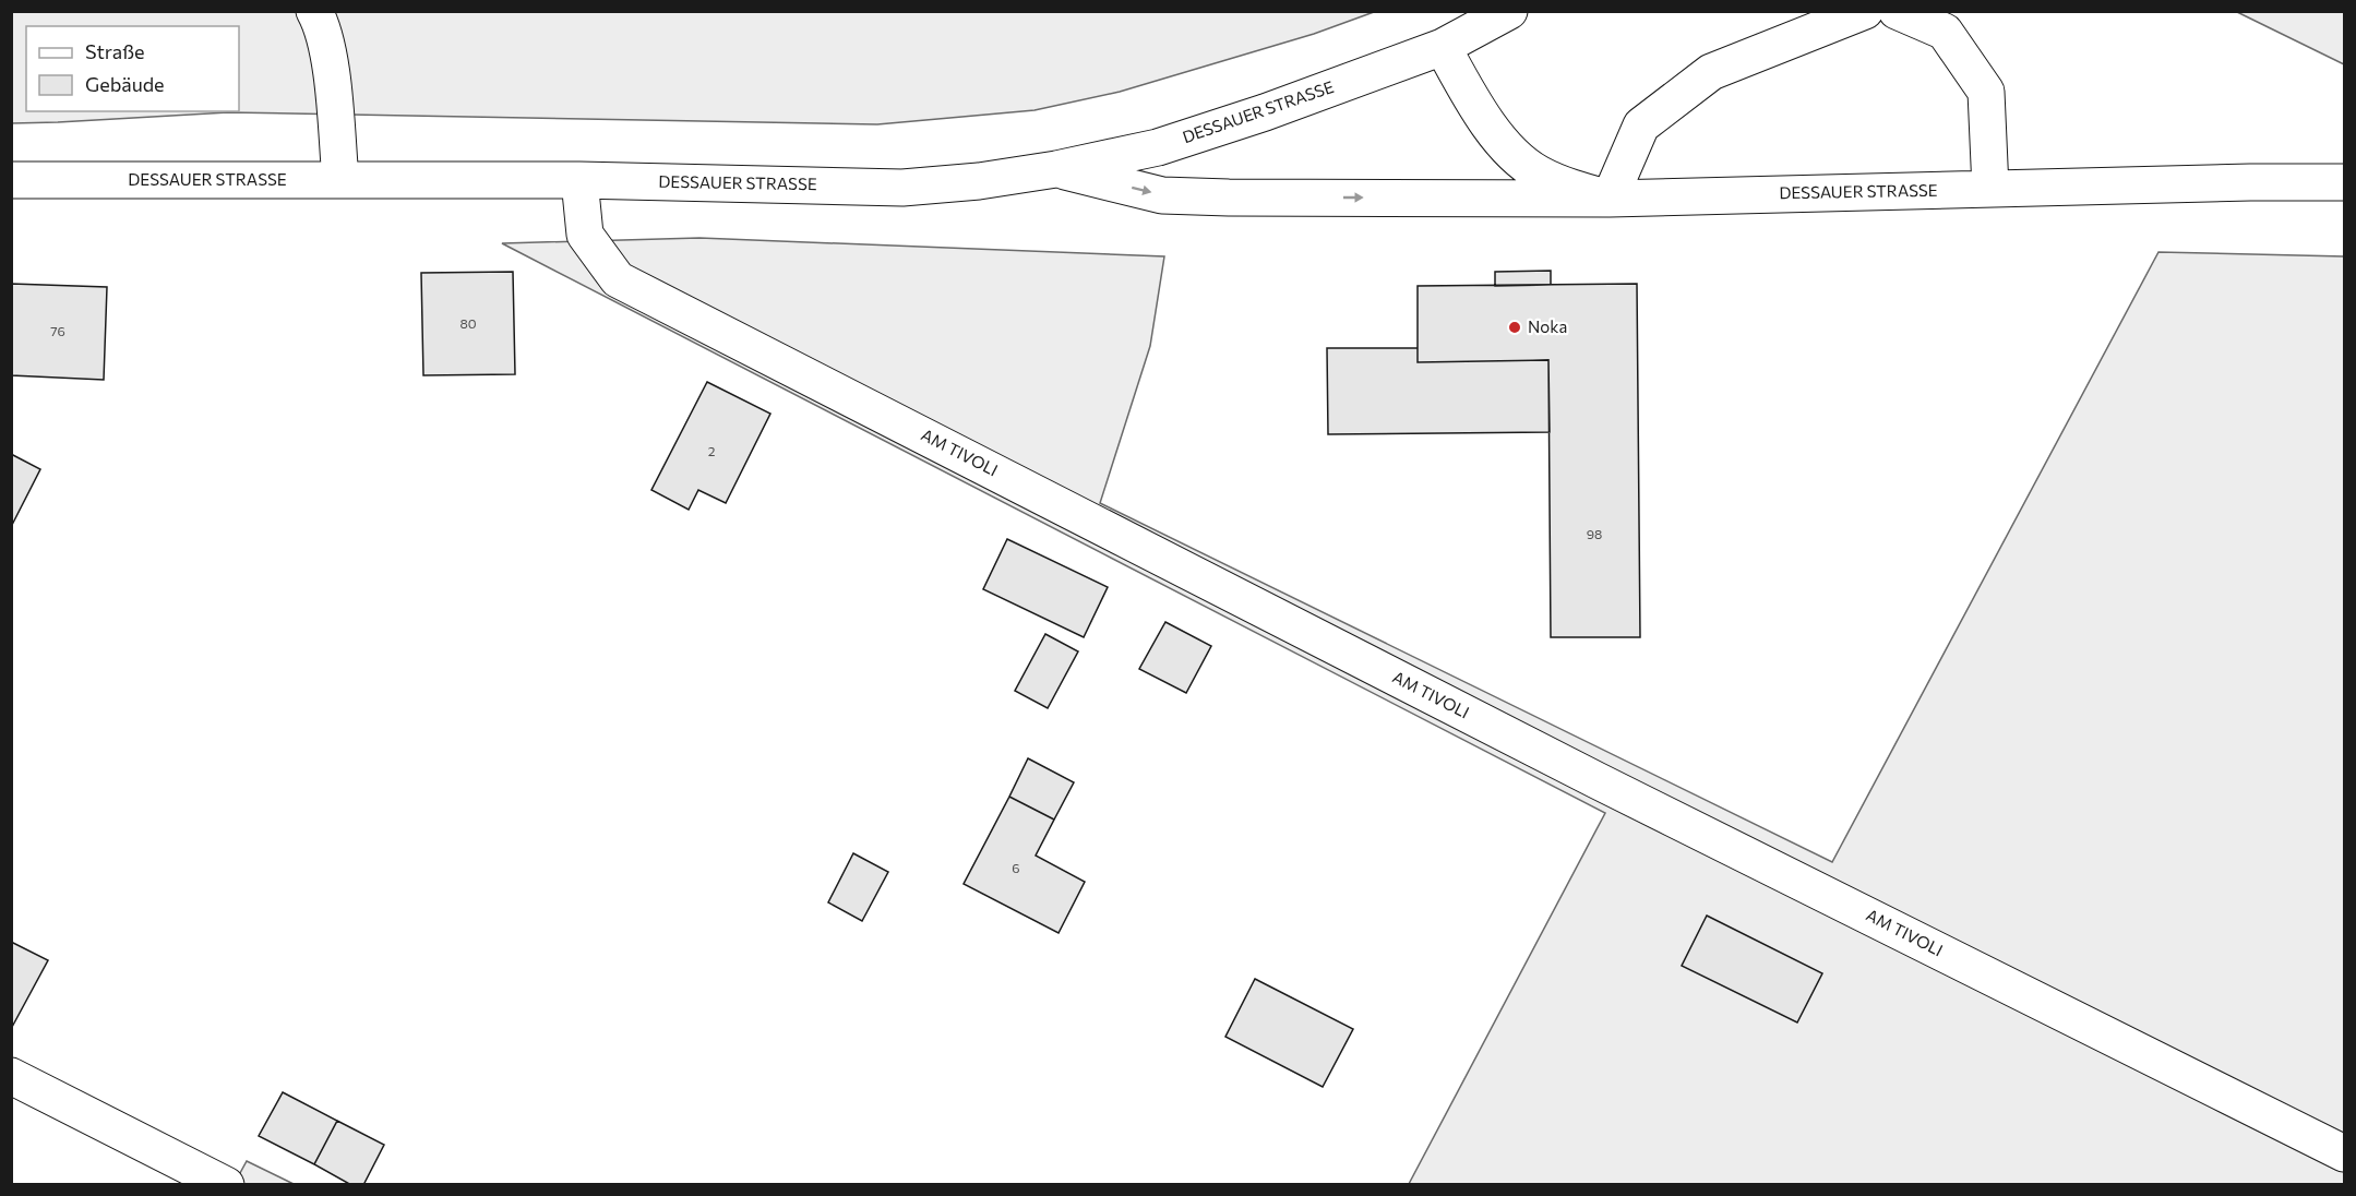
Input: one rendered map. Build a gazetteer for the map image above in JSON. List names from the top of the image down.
{
  "streets": {
    "street": ["DESSAUER STRASSE", "AM TIVOLI"]
  },
  "crossings": [
    ["DESSAUER STRASSE", "AM TIVOLI"]
  ],
  "places": ["Noka"],
  "house_numbers": [
    "80",
    "76",
    "2",
    "98",
    "6"
  ],
  "legend": ["Straße", "Gebäude"]
}
